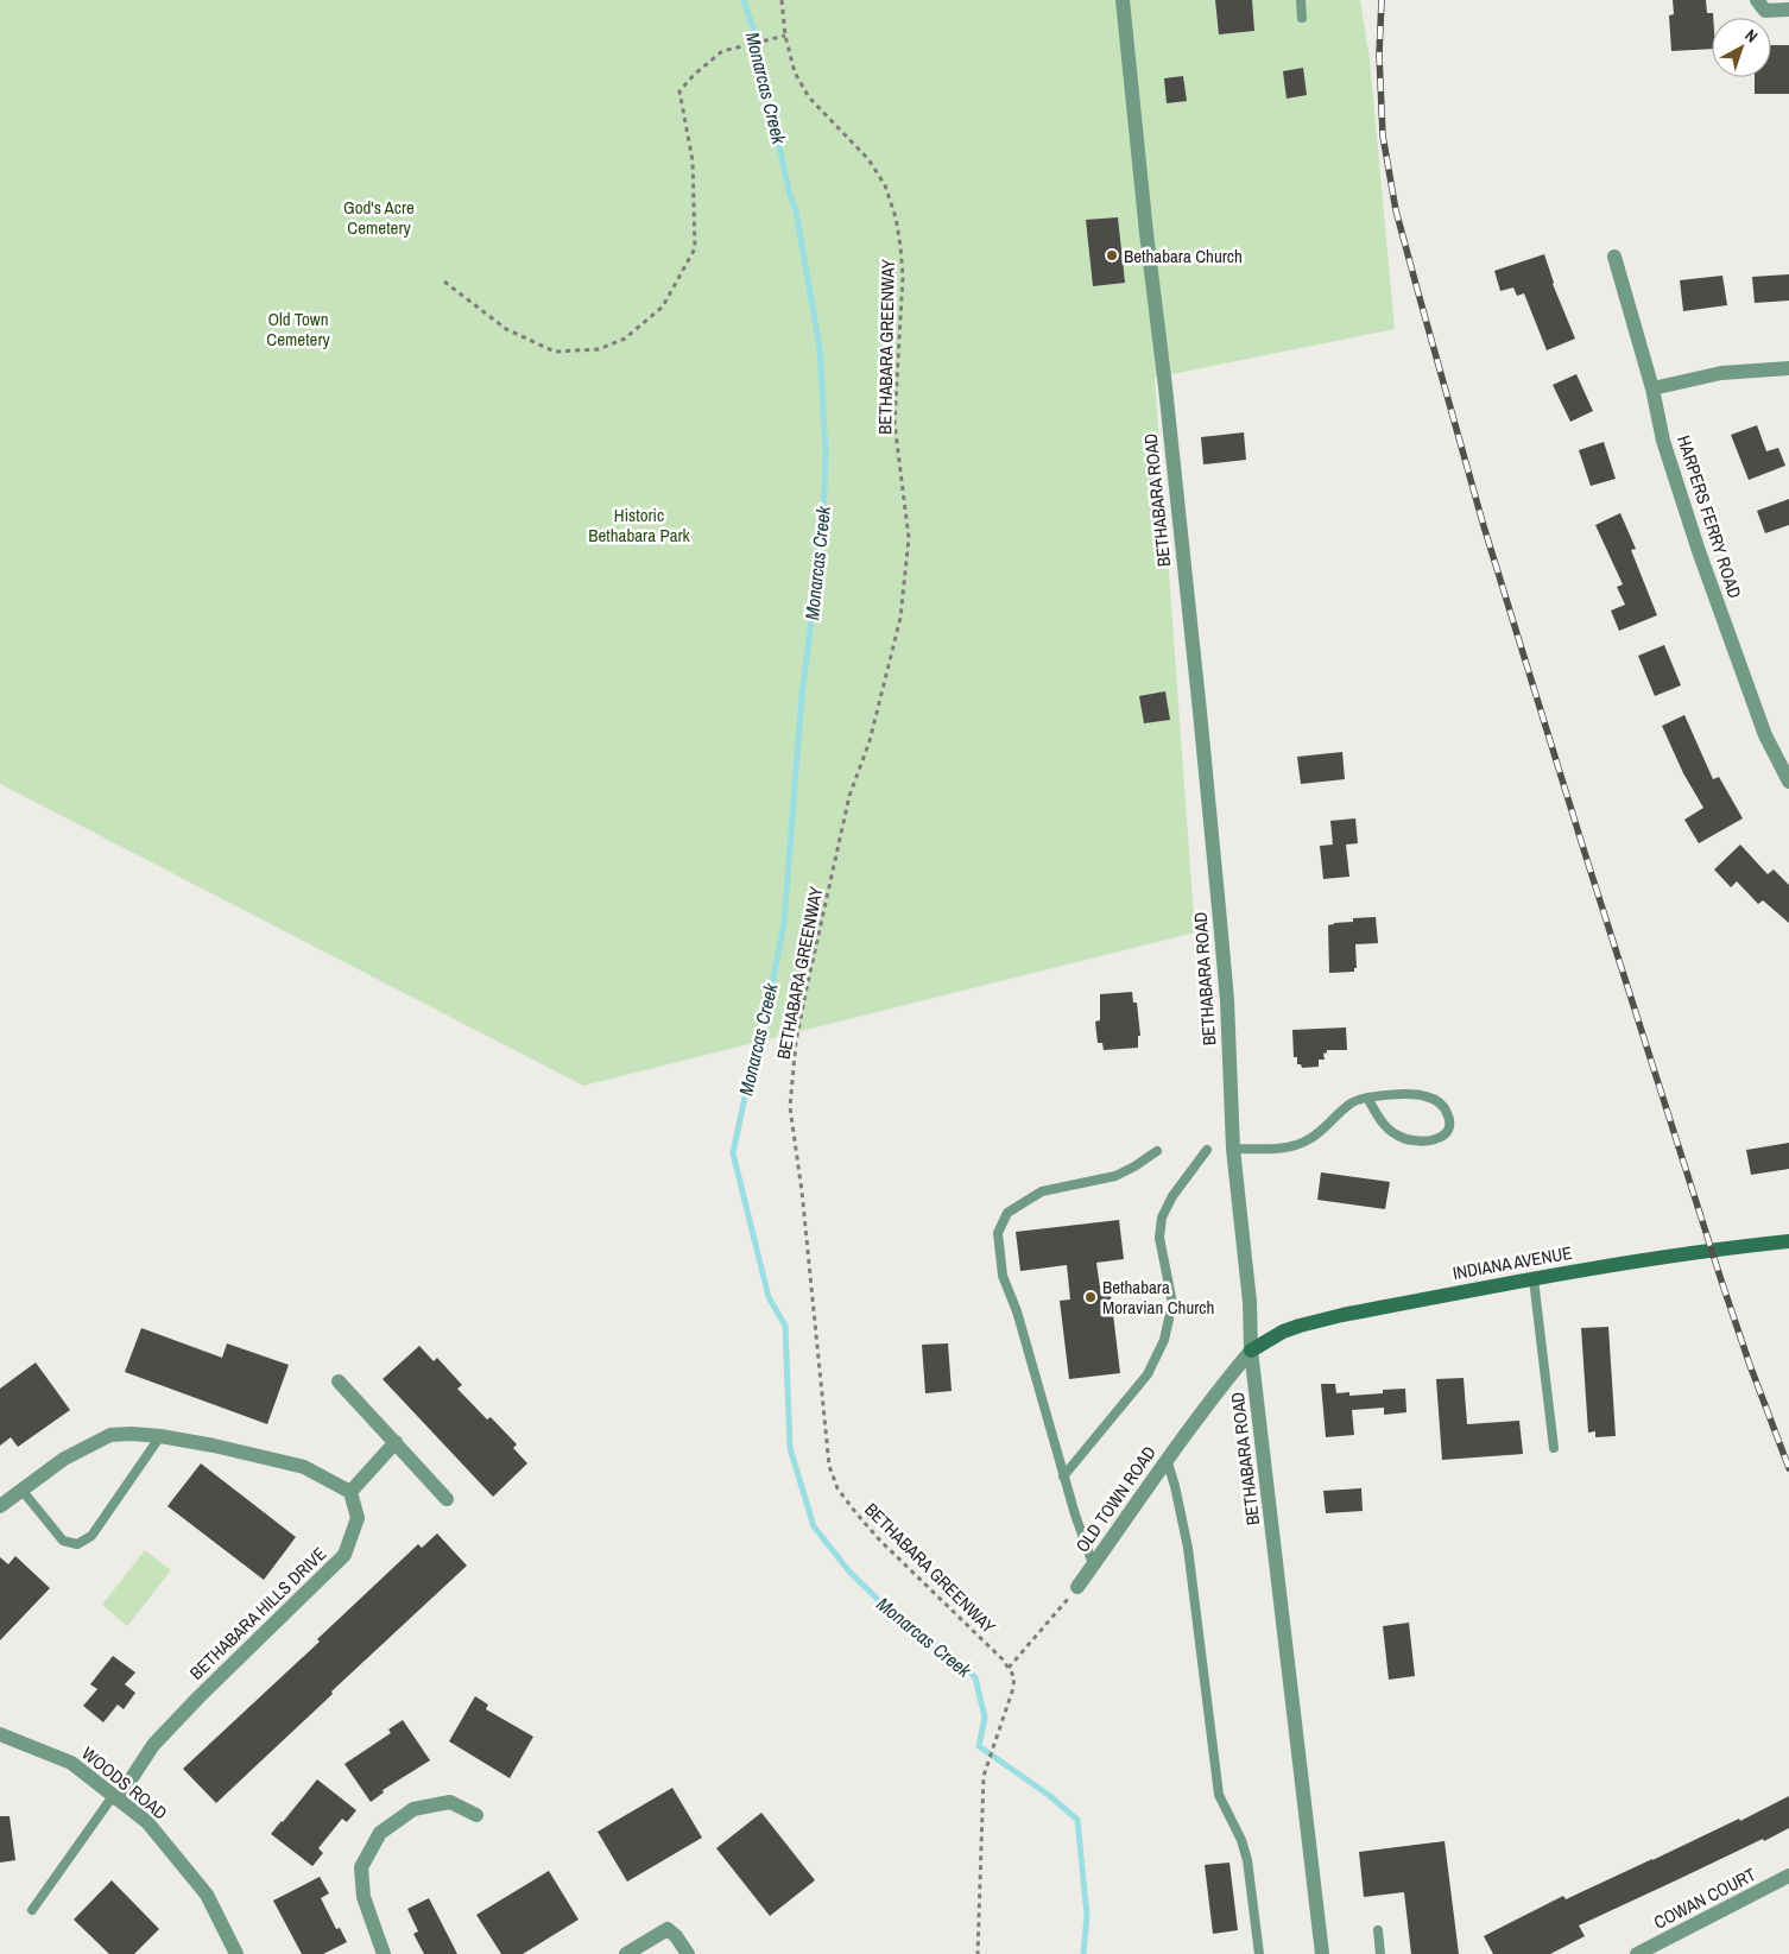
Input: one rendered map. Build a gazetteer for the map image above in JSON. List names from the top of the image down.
{
  "streets": {
    "main road": ["INDIANA AVENUE"],
    "street": [
      "BETHABARA ROAD",
      "HARPERS FERRY ROAD",
      "OLD TOWN ROAD",
      "BETHABARA HILLS DRIVE",
      "WOODS ROAD",
      "COWAN COURT"
    ],
    "path": ["BETHABARA GREENWAY"]
  },
  "crossings": [
    ["BETHABARA ROAD", "INDIANA AVENUE"],
    ["BETHABARA ROAD", "OLD TOWN ROAD"],
    ["INDIANA AVENUE", "OLD TOWN ROAD"],
    ["BETHABARA HILLS DRIVE", "WOODS ROAD"]
  ],
  "water": ["Monarcas Creek"],
  "parks": ["God's Acre Cemetery", "Old Town Cemetery", "Historic Bethabara Park"],
  "places": ["Bethabara Church", "Bethabara Moravian Church"],
  "north": "top right"
}
